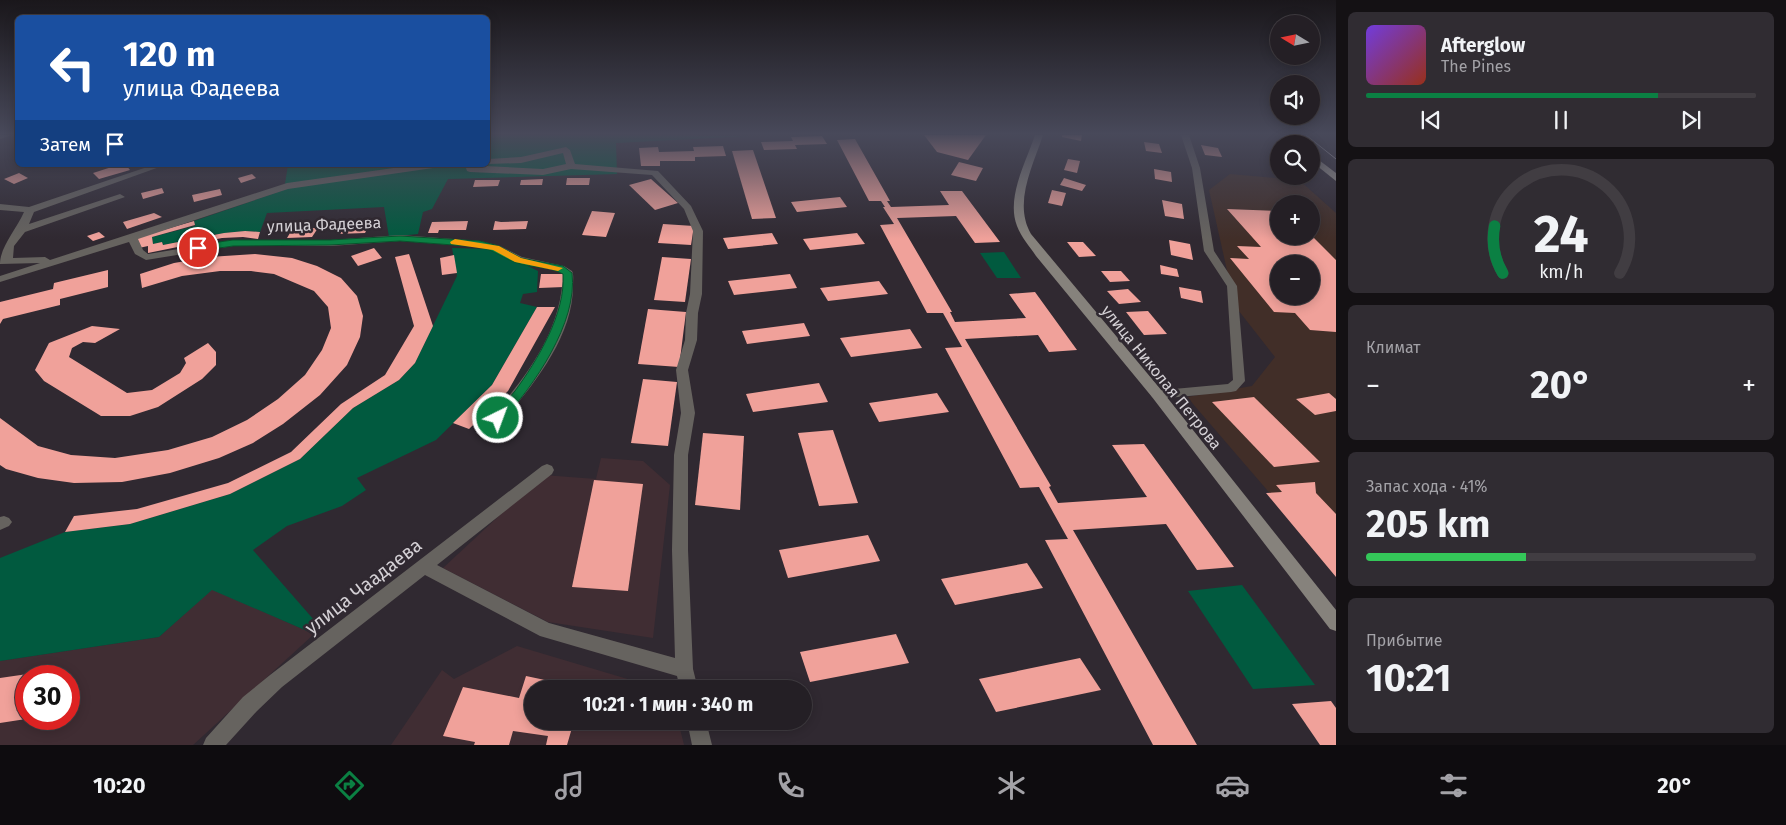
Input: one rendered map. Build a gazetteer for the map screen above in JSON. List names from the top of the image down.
{
  "streets": {
    "main road": ["улица Николая Петрова"],
    "street": ["улица Фадеева", "улица Чаадаева"]
  },
  "north": "left",
  "page": {
    "map_buttons": ["+", "−"],
    "turn": ["120 m", "улица Фадеева"],
    "song": ["Afterglow", "The Pines"],
    "then": "Затем",
    "tile": [
      "Климат",
      ["Запас хода · 41%", "205 km"],
      ["Прибытие", "10:21"]
    ],
    "heat": ["−", "20°", "+"],
    "limit": "30",
    "trip": "10:21 · 1 мин · 340 m",
    "tabs": ["10:20", "20°"],
    "gauge": ["24", "km/h"]
  }
}
